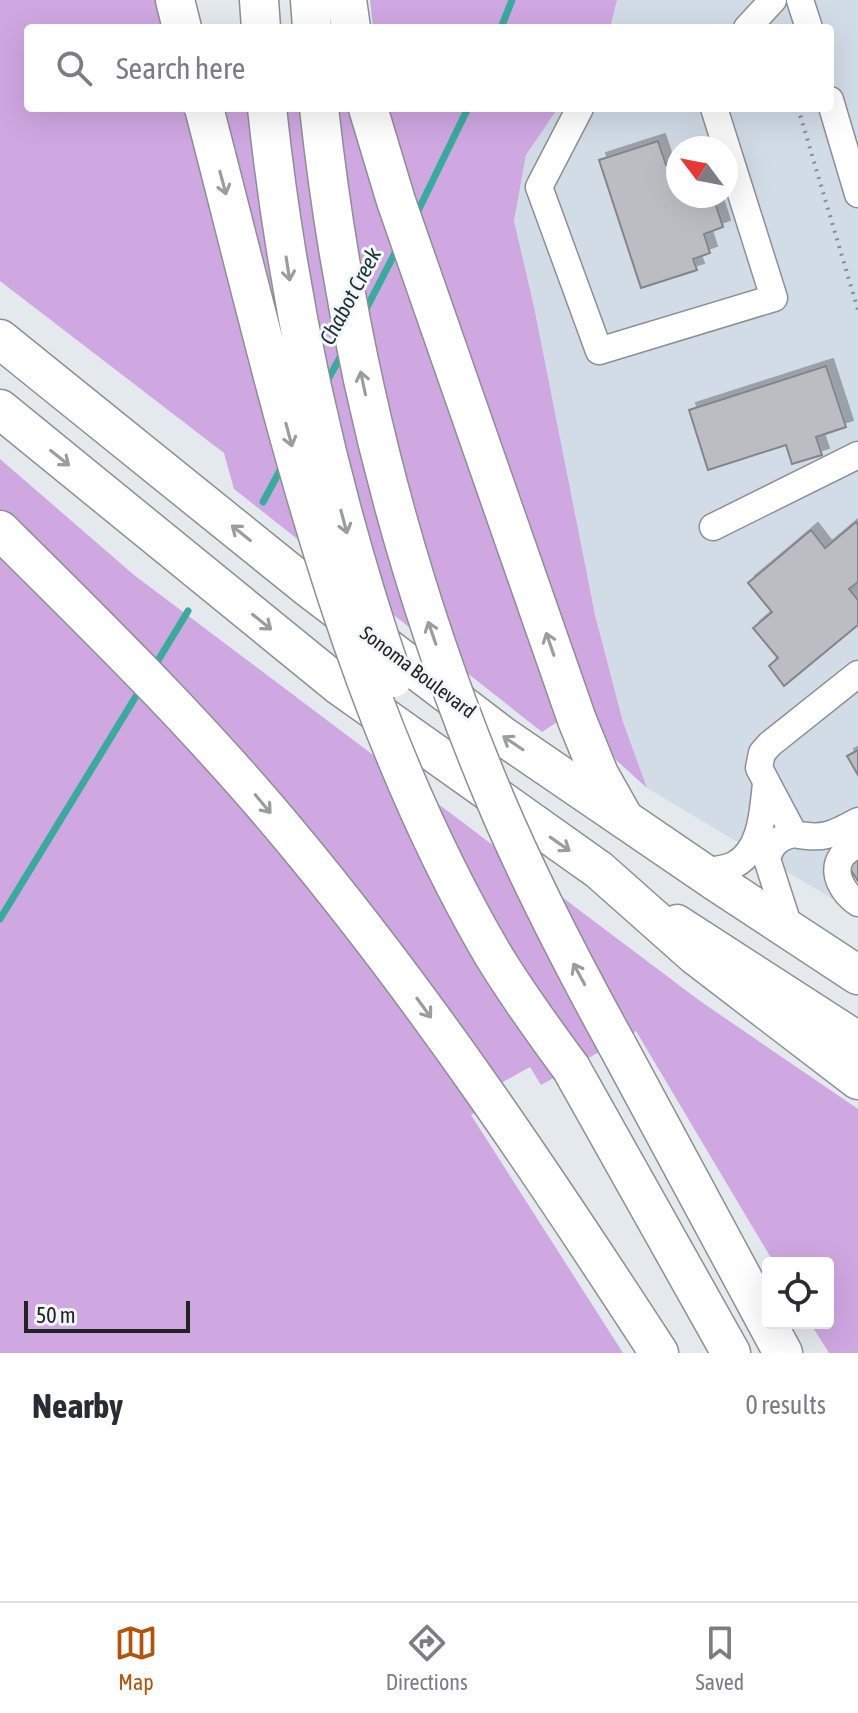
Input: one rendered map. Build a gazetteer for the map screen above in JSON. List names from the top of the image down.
{
  "streets": {
    "highway": ["Sonoma Boulevard"]
  },
  "water": ["Chabot Creek"],
  "scale_bar": "50 m",
  "north": "top left",
  "page": {
    "search": "Search here",
    "scale": "50 m",
    "heading": ["Nearby", "0 results"],
    "nav": ["Map", "Directions", "Saved"]
  }
}
